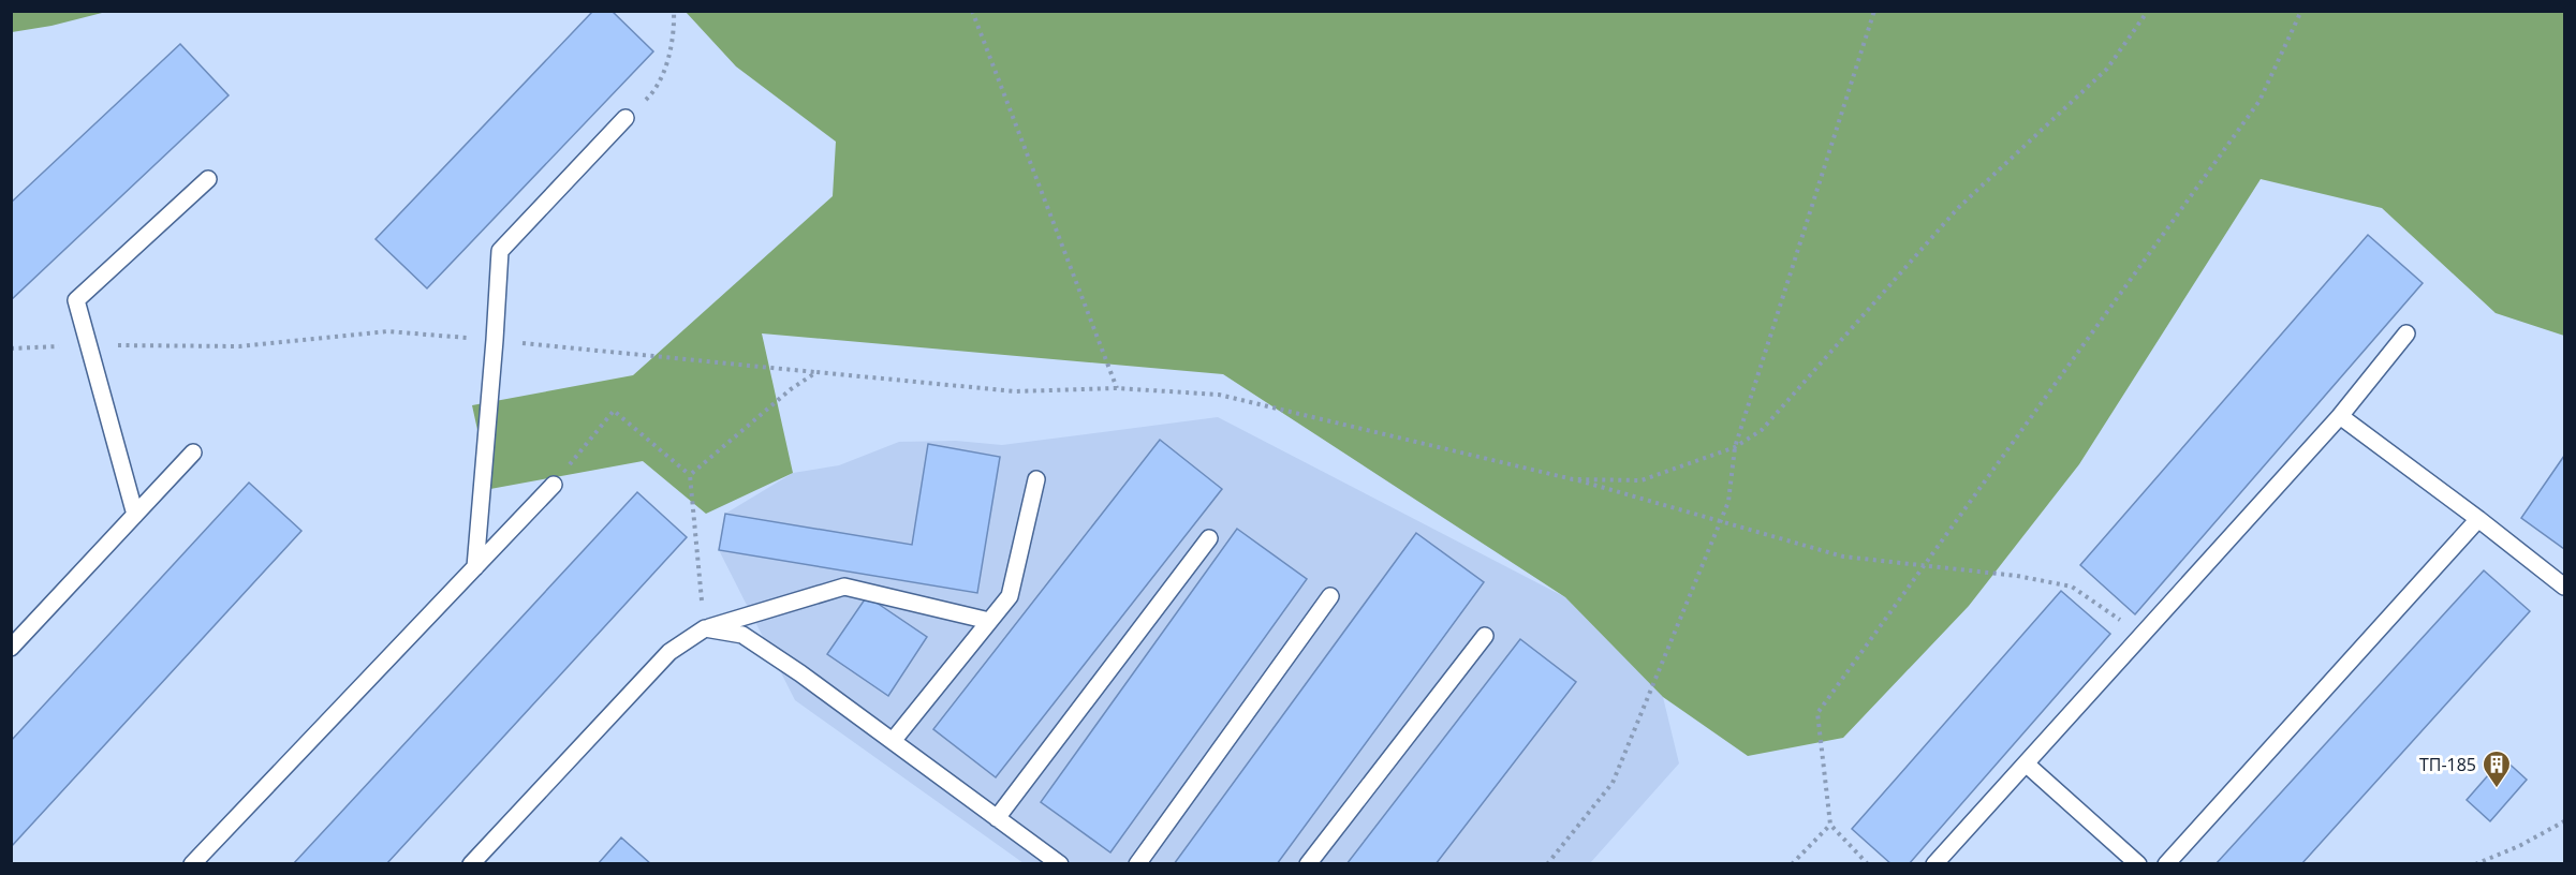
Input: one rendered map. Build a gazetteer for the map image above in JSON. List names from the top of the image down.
{
  "places": {
    "building": ["ТП-185"]
  }
}
